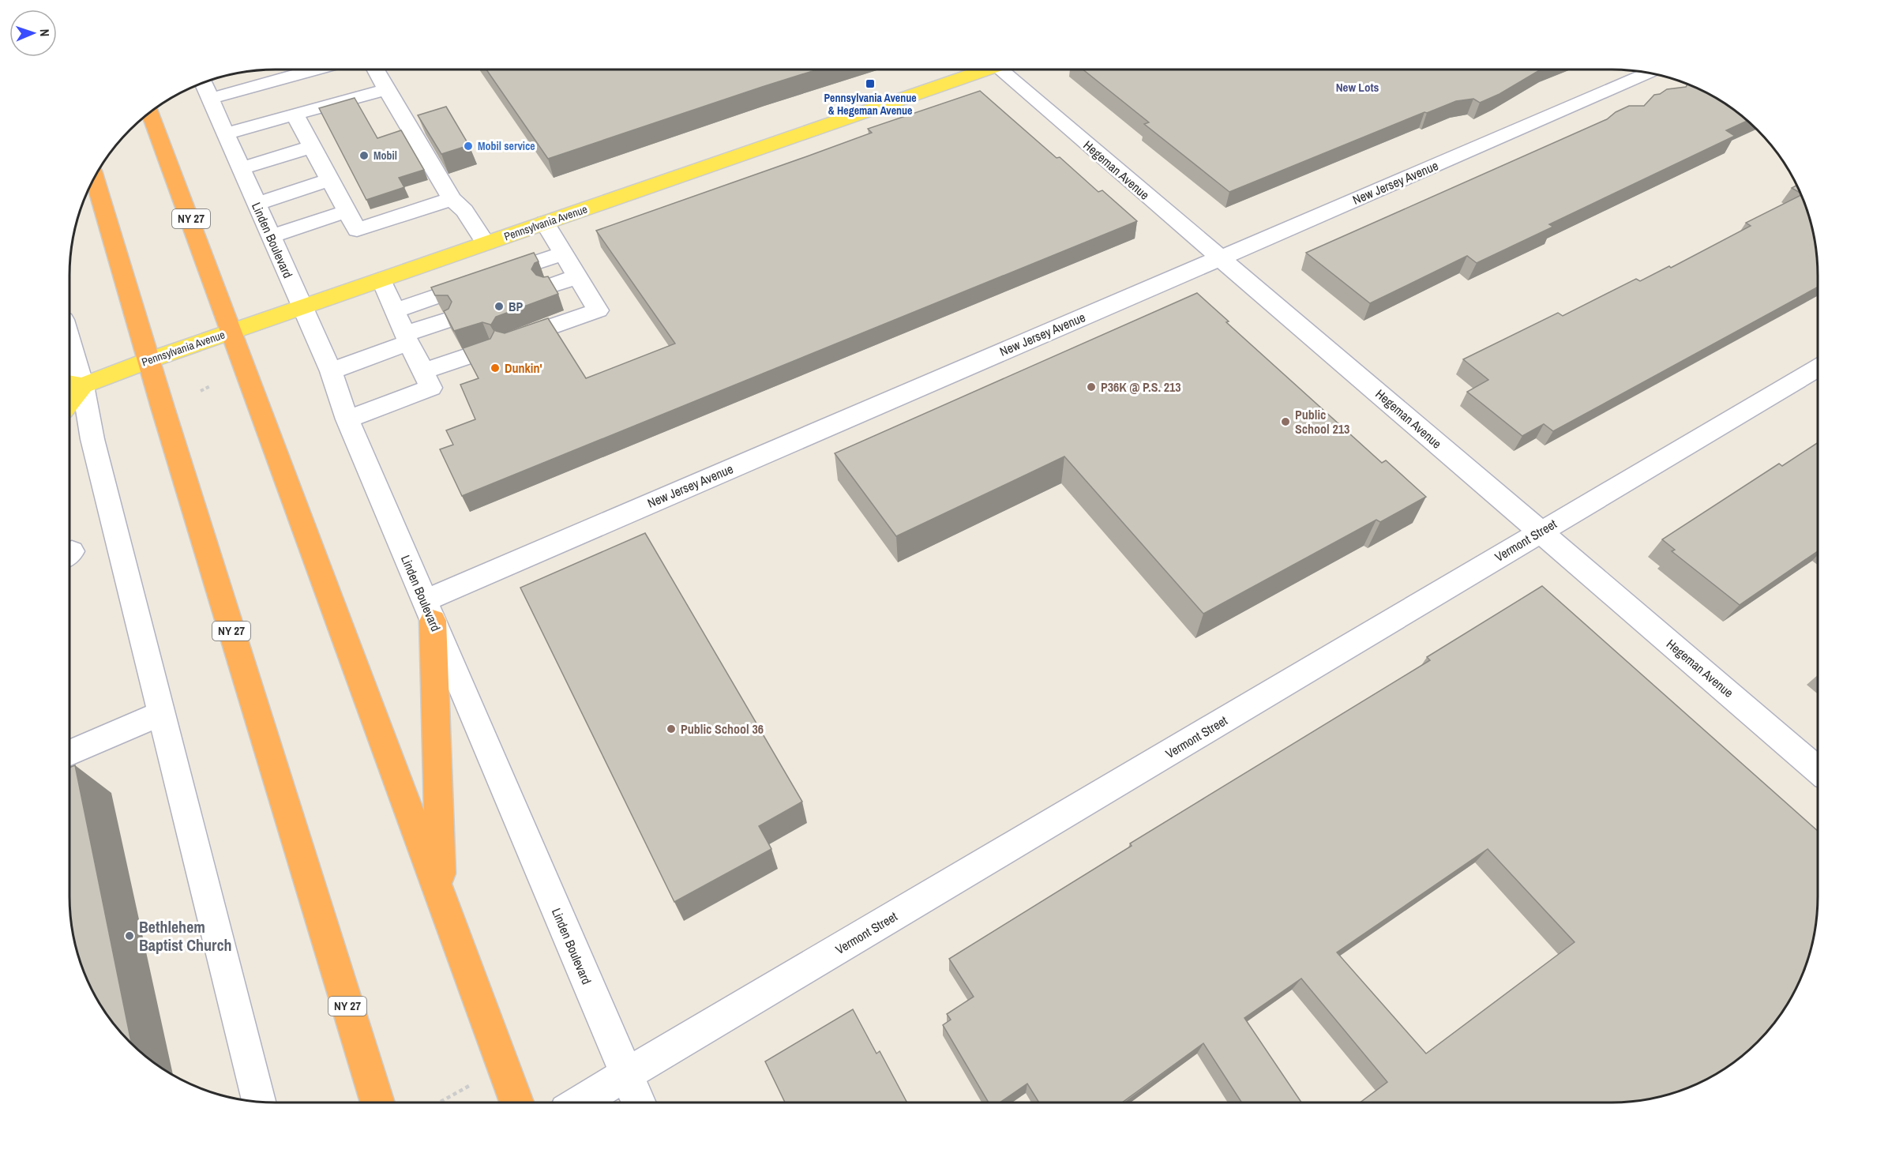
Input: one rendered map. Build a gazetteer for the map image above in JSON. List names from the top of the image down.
{
  "streets": {
    "highway": ["NY 27"],
    "main road": ["Pennsylvania Avenue"],
    "street": [
      "Hegeman Avenue",
      "New Jersey Avenue",
      "Linden Boulevard",
      "Vermont Street"
    ]
  },
  "crossings": [
    ["Hegeman Avenue", "New Jersey Avenue"],
    ["Hegeman Avenue", "Vermont Street"],
    ["New Jersey Avenue", "Linden Boulevard"],
    ["NY 27", "Pennsylvania Avenue"],
    ["Pennsylvania Avenue", "Linden Boulevard"],
    ["Linden Boulevard", "Vermont Street"]
  ],
  "districts": ["New Lots"],
  "places": {
    "transit": ["Pennsylvania Avenue & Hegeman Avenue"],
    "other": [
      "Mobil service",
      "Mobil",
      "BP",
      "Dunkin'",
      "P36K @ P.S. 213",
      "Public School 213",
      "Public School 36",
      "Bethlehem Baptist Church"
    ]
  },
  "north": "right"
}
